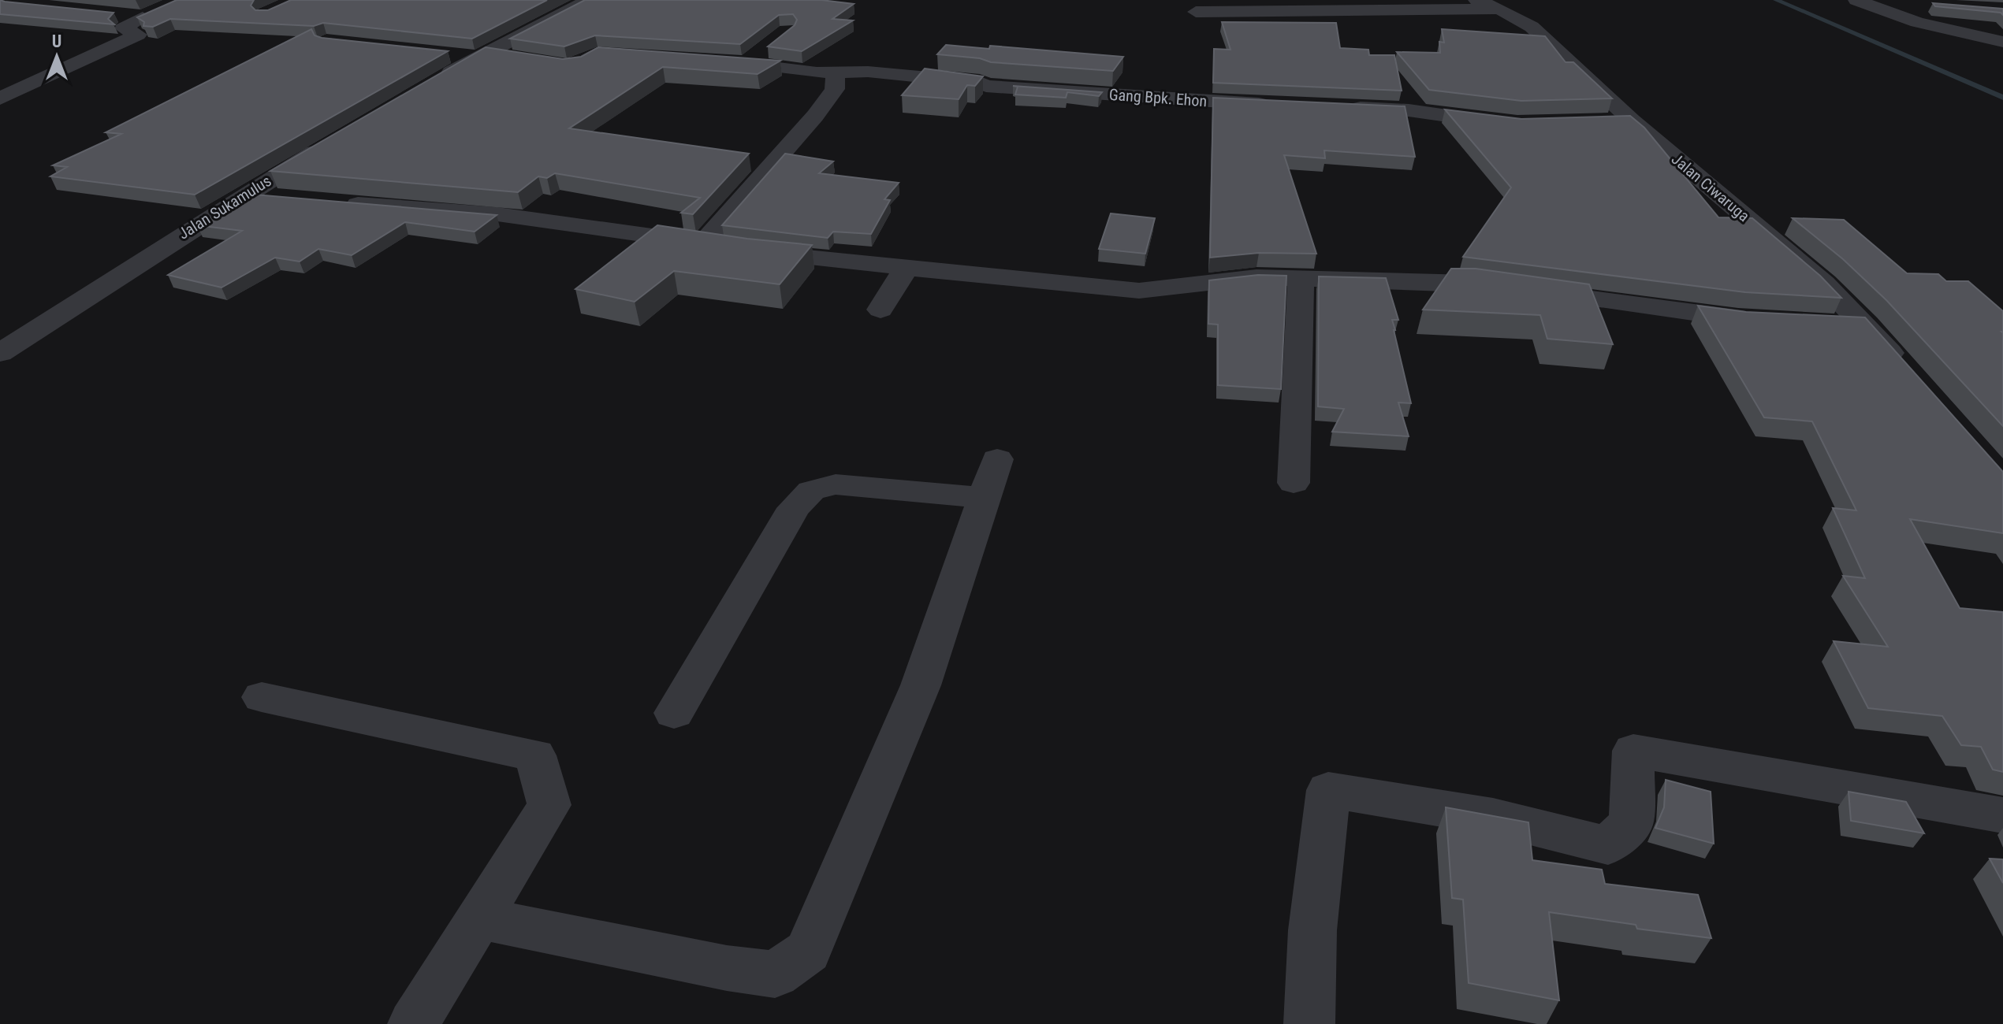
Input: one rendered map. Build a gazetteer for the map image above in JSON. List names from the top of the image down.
{
  "streets": {
    "street": ["Gang Bpk. Ehon", "Jalan Ciwaruga", "Jalan Sukamulus"]
  },
  "north": "top"
}
